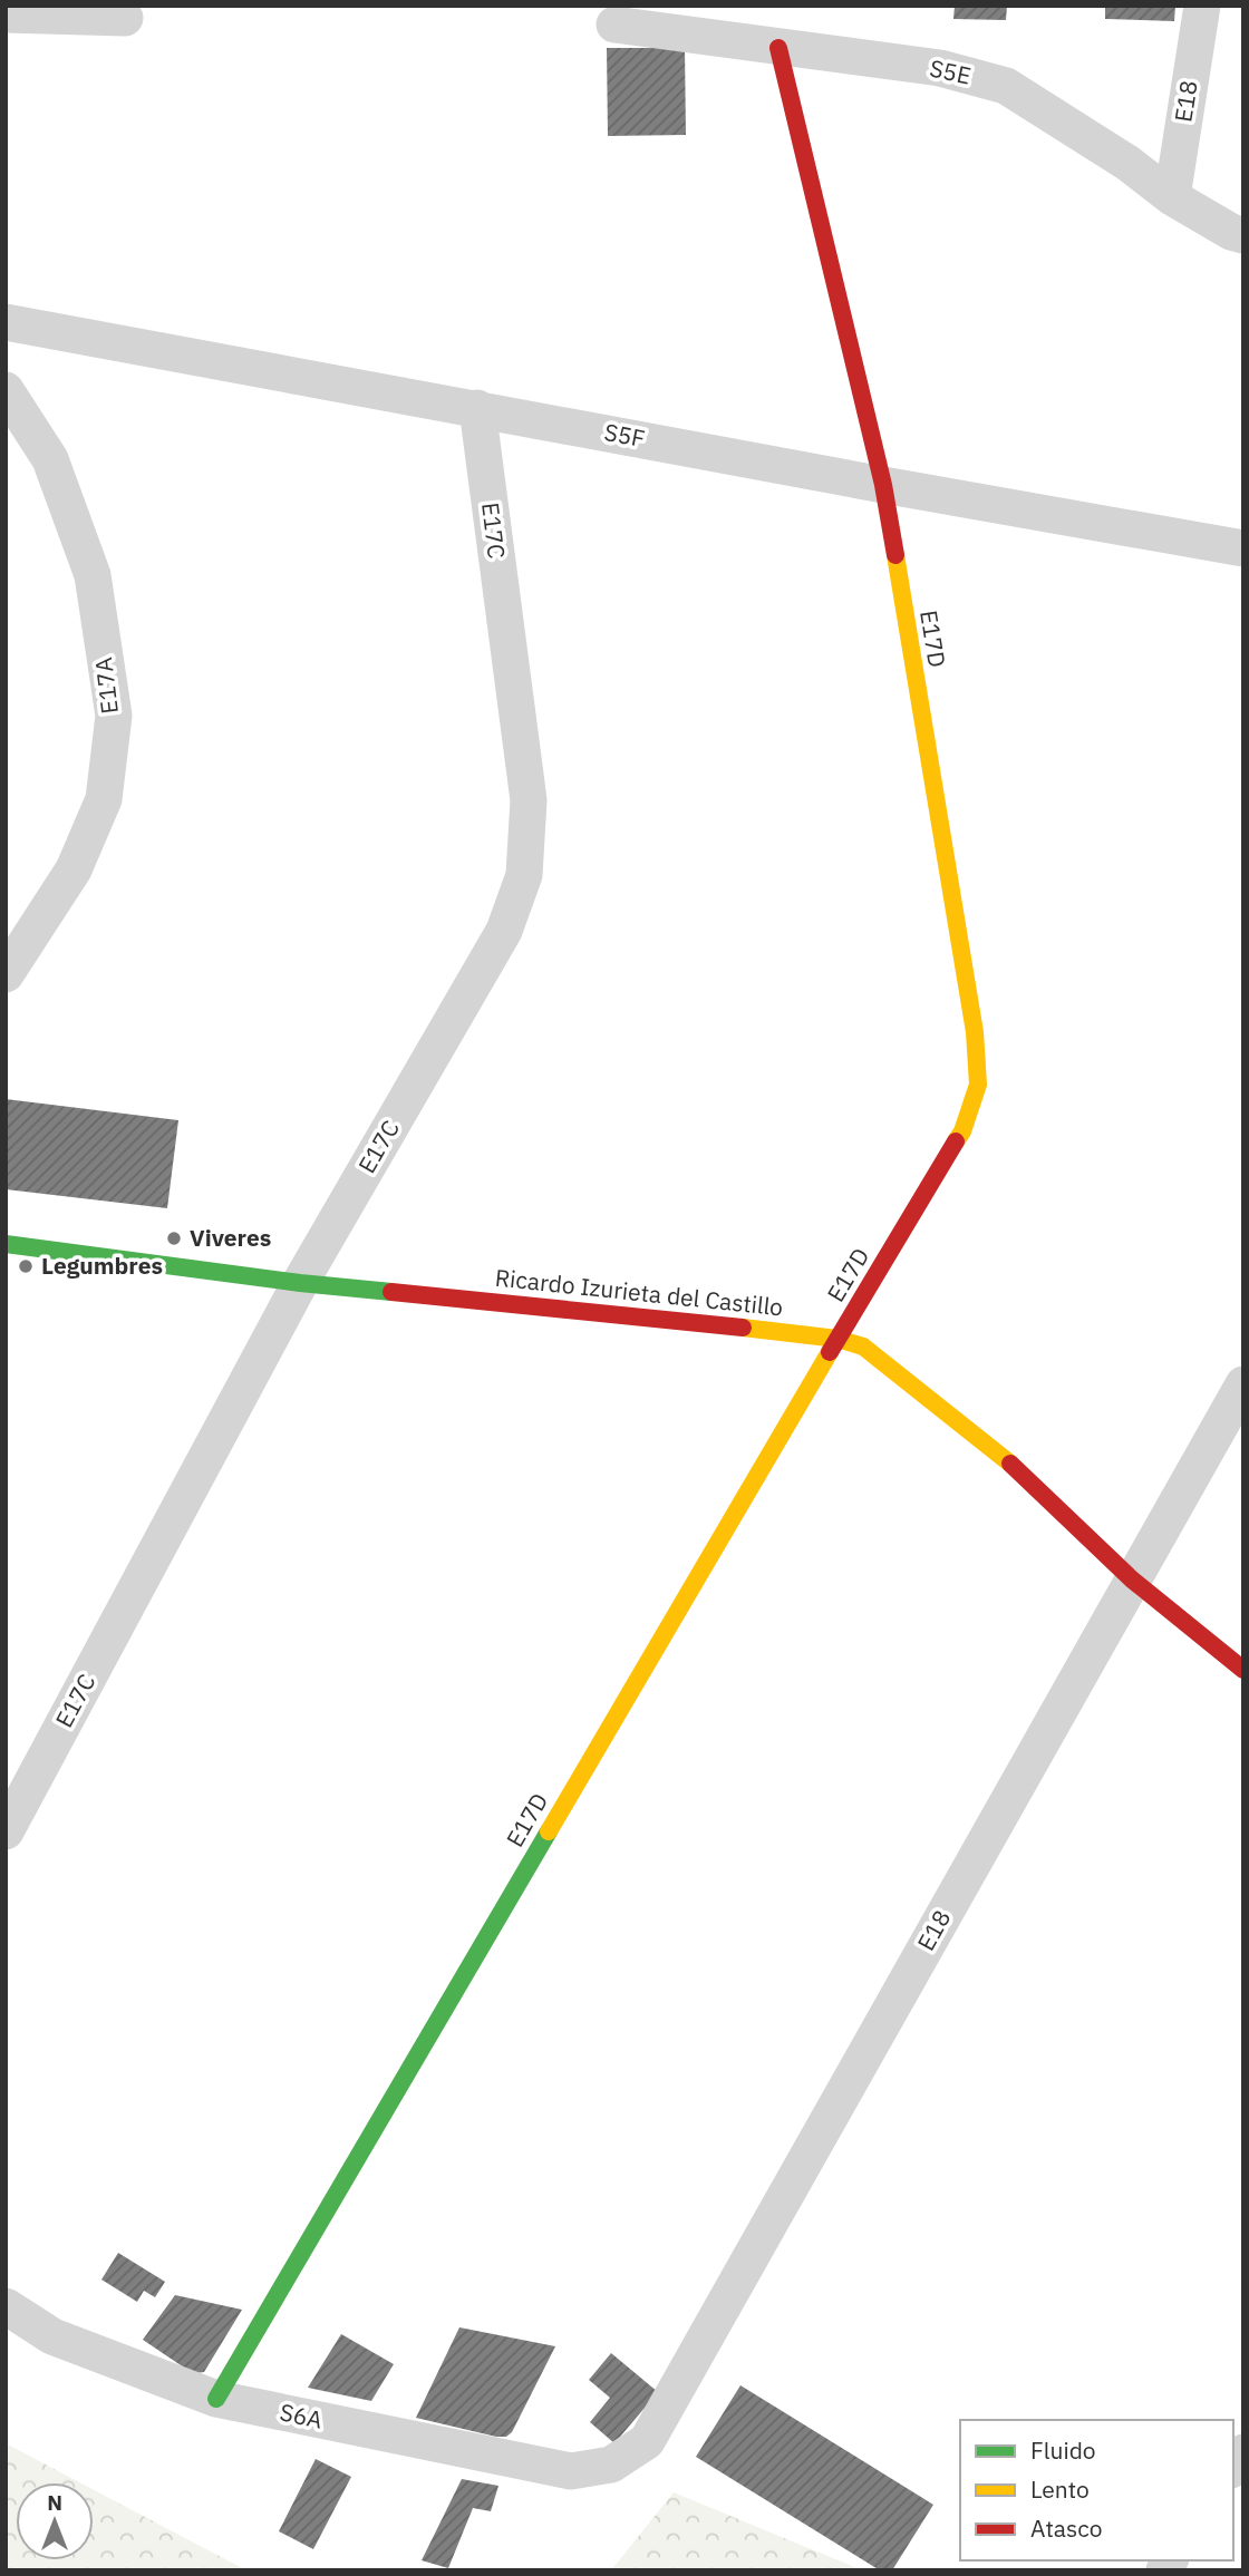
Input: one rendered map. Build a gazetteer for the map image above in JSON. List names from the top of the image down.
{
  "streets": {
    "street": [
      "S5E",
      "E18",
      "S5F",
      "E17C",
      "E17D",
      "E17A",
      "Ricardo Izurieta del Castillo",
      "S6A"
    ]
  },
  "crossings": [
    ["S5E", "E18"],
    ["S5E", "E17D"],
    ["E18", "Ricardo Izurieta del Castillo"],
    ["E18", "S6A"],
    ["S5F", "E17C"],
    ["S5F", "E17D"],
    ["E17C", "Ricardo Izurieta del Castillo"],
    ["E17D", "Ricardo Izurieta del Castillo"],
    ["E17D", "S6A"]
  ],
  "places": ["Viveres", "Legumbres"],
  "legend": ["Fluido", "Lento", "Atasco"],
  "north": "top"
}
